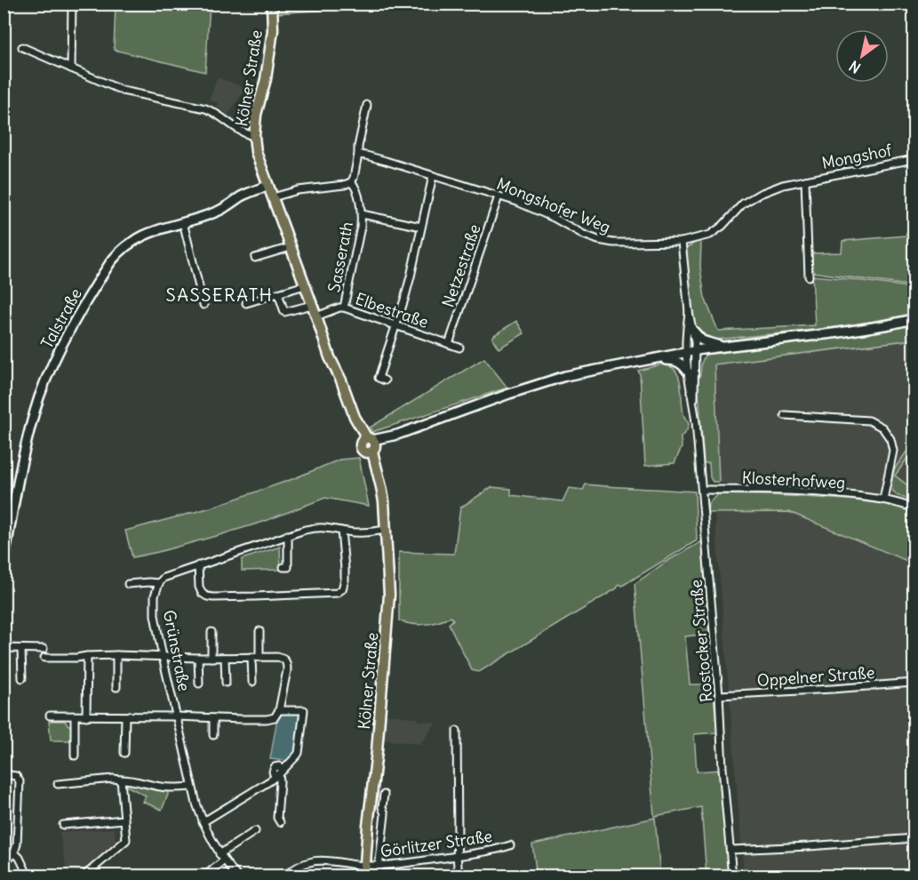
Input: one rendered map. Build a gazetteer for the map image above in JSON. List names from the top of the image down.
{
  "streets": {
    "main road": ["Kölner Straße", "Talstraße"],
    "street": [
      "Mongshof",
      "Mongshofer Weg",
      "Sasserath",
      "Netzestraße",
      "Elbestraße",
      "Klosterhofweg",
      "Rostocker Straße",
      "Grünstraße",
      "Oppelner Straße",
      "Görlitzer Straße"
    ]
  },
  "crossings": [
    ["Kölner Straße", "Elbestraße"],
    ["Kölner Straße", "Talstraße"],
    ["Kölner Straße", "Görlitzer Straße"],
    ["Mongshof", "Mongshofer Weg"],
    ["Mongshofer Weg", "Netzestraße"],
    ["Sasserath", "Elbestraße"],
    ["Netzestraße", "Elbestraße"],
    ["Klosterhofweg", "Rostocker Straße"],
    ["Rostocker Straße", "Oppelner Straße"]
  ],
  "districts": ["SASSERATH"],
  "north": "bottom left"
}
